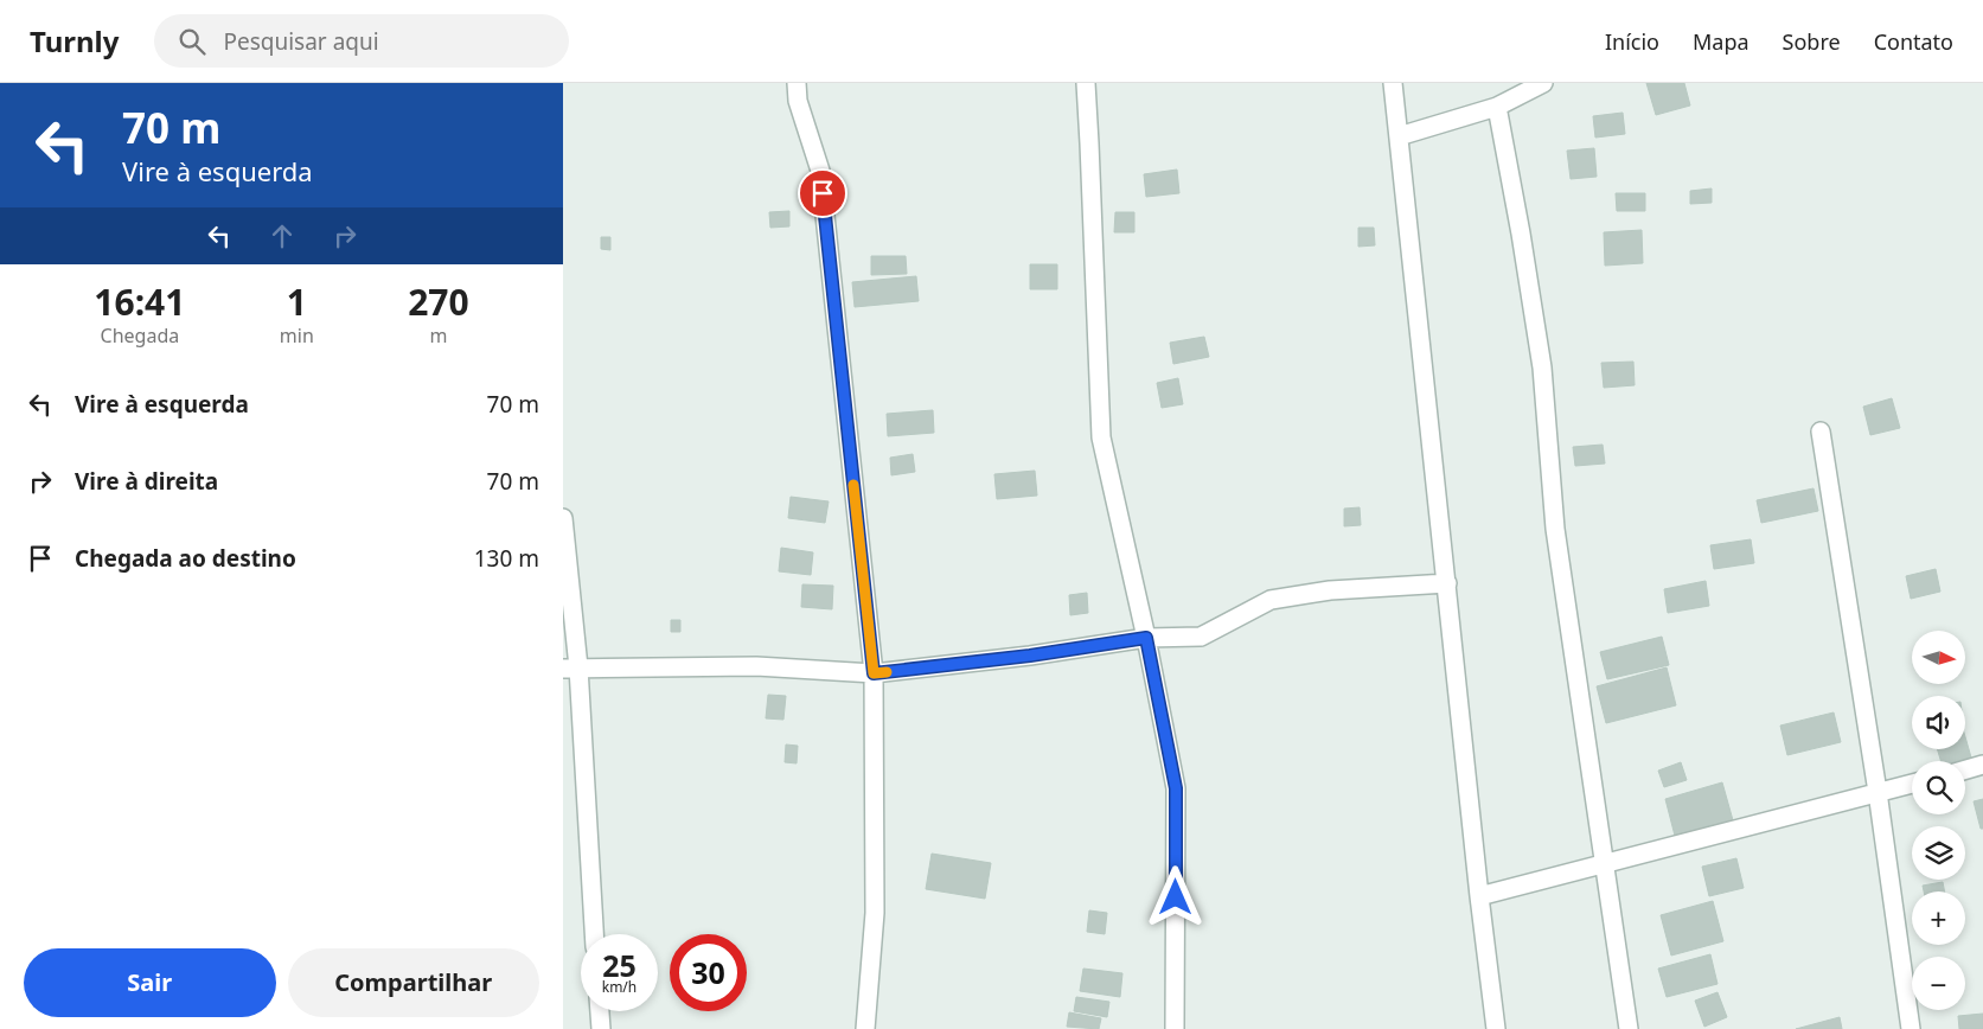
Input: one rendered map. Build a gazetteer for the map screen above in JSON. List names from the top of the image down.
{
  "north": "right",
  "page": {
    "header": "Turnly",
    "search": "Pesquisar aqui",
    "nav": [
      "Início",
      "Mapa",
      "Sobre",
      "Contato"
    ],
    "turn": ["70 m", "Vire à esquerda"],
    "eta": [
      "16:41",
      "Chegada",
      "1",
      "min",
      "270",
      "m"
    ],
    "list": [
      {
        "name": "Vire à esquerda",
        "value": "70 m"
      },
      {
        "name": "Vire à direita",
        "value": "70 m"
      },
      {
        "name": "Chegada ao destino",
        "value": "130 m"
      }
    ],
    "map_buttons": ["+", "−"],
    "speed": "25 km/h",
    "limit": "30",
    "buttons": ["Sair", "Compartilhar"]
  }
}
